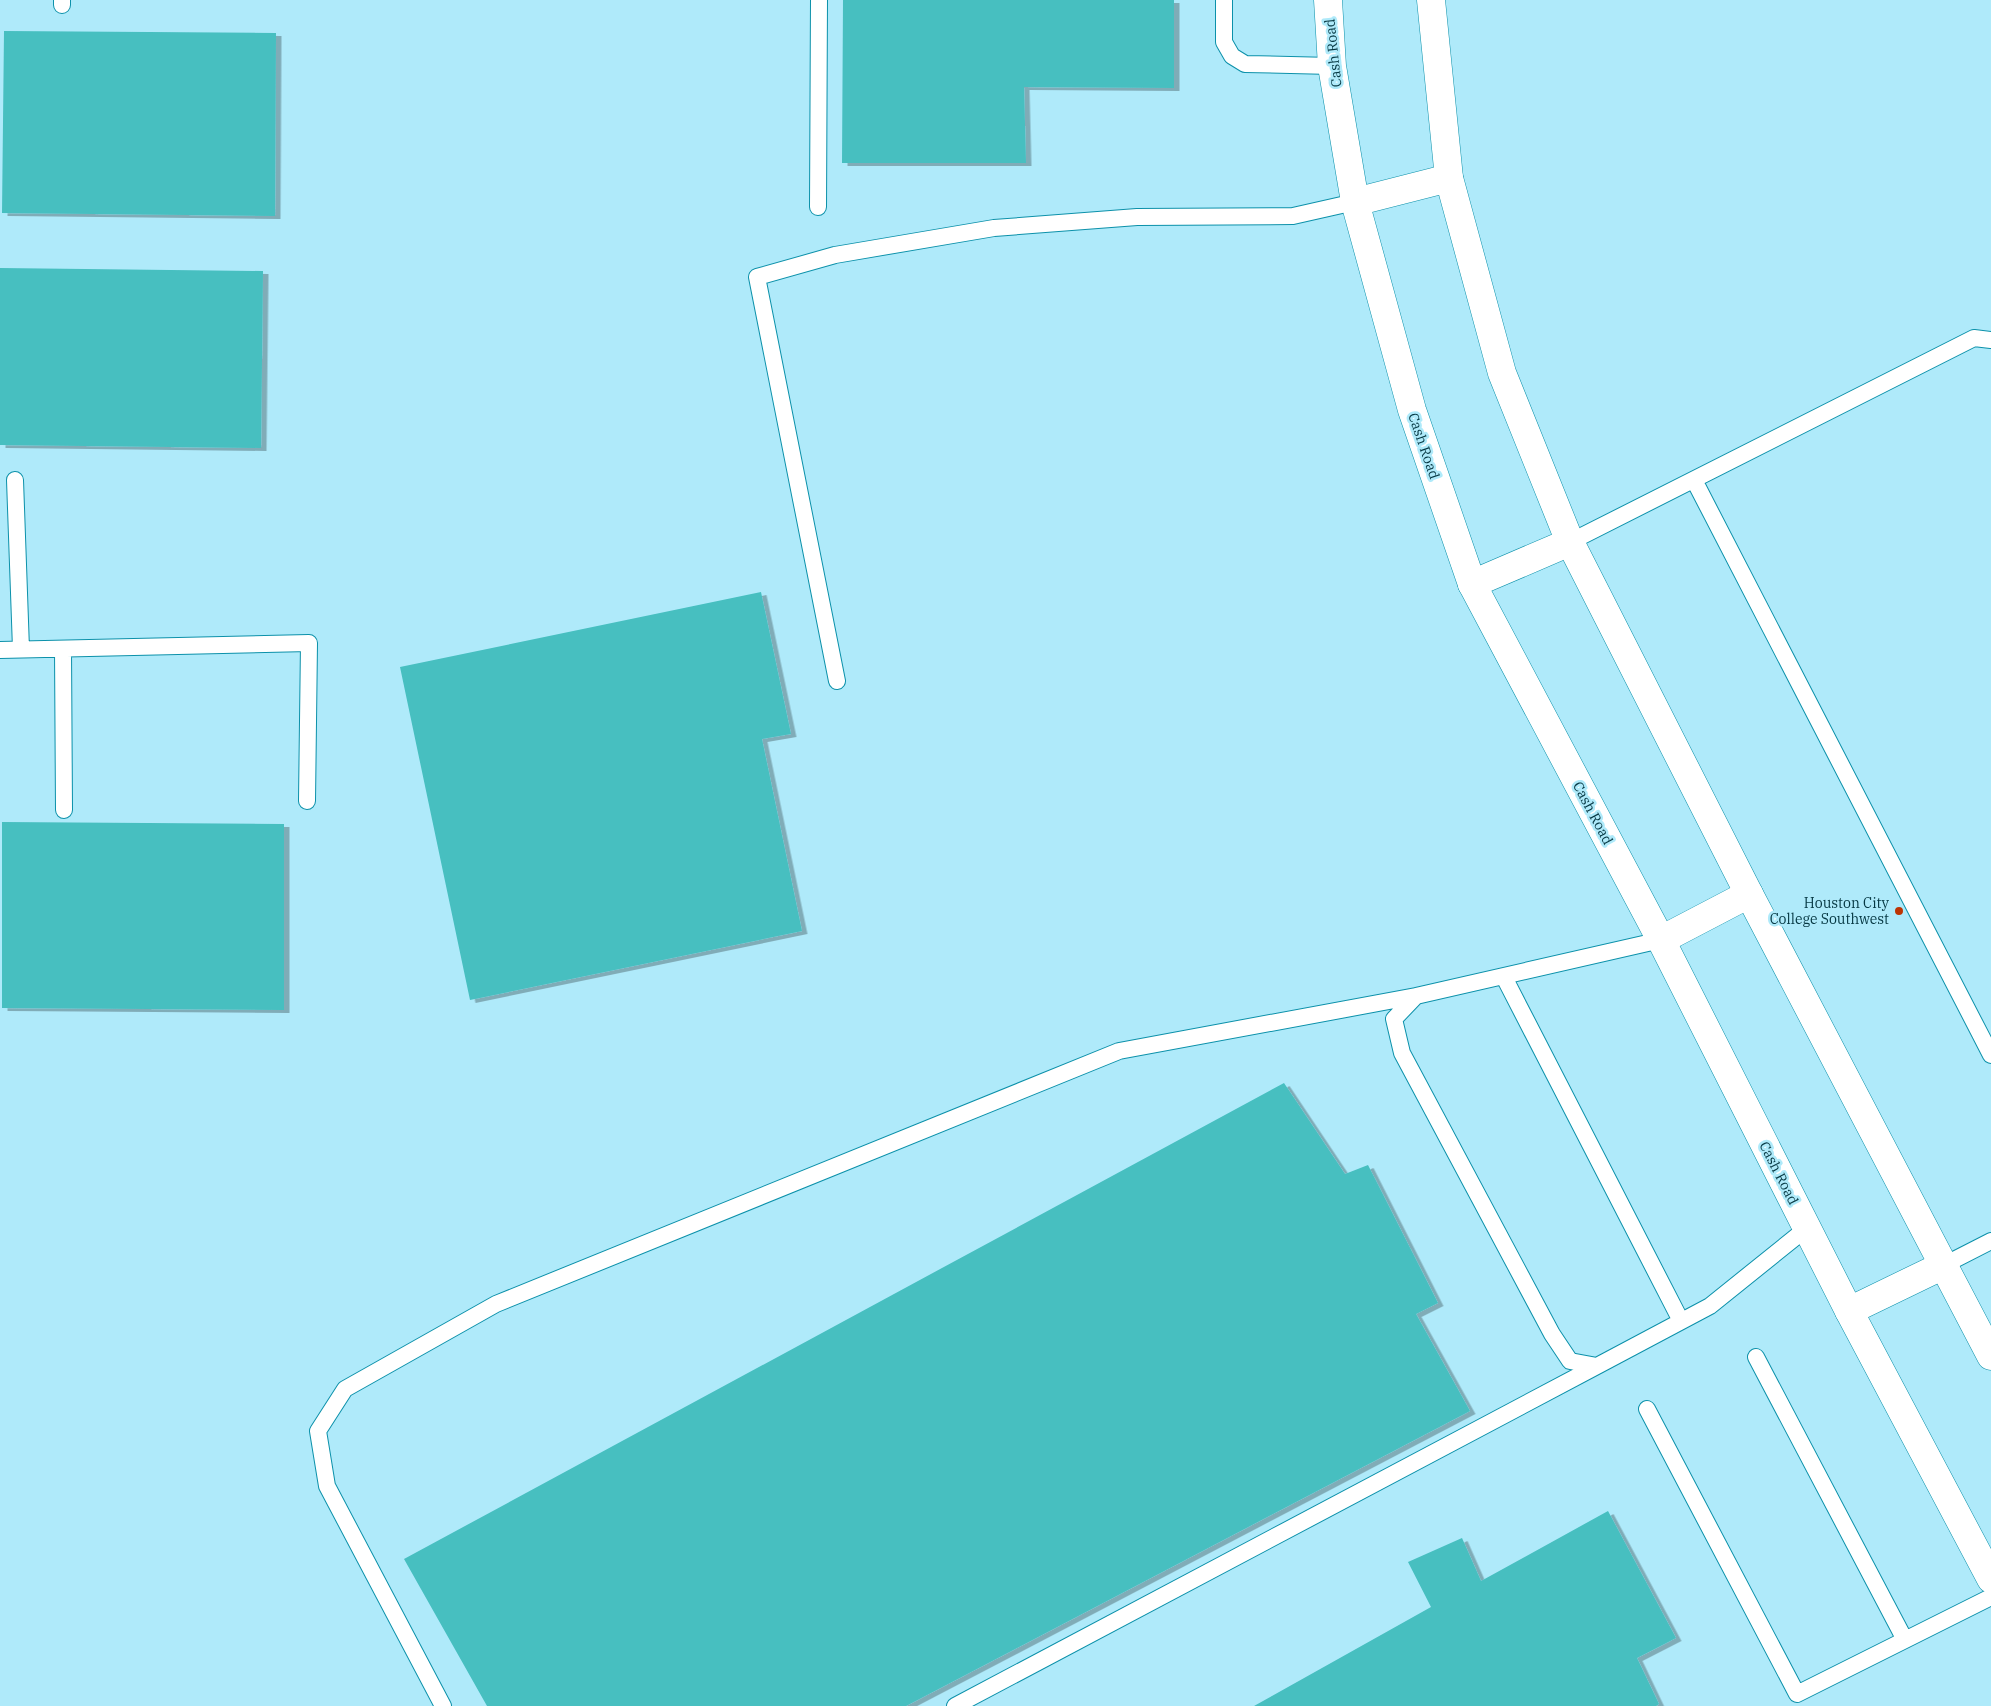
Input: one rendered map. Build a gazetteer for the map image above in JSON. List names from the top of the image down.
{
  "streets": {
    "street": ["Cash Road"]
  },
  "places": ["Houston City College Southwest"]
}
